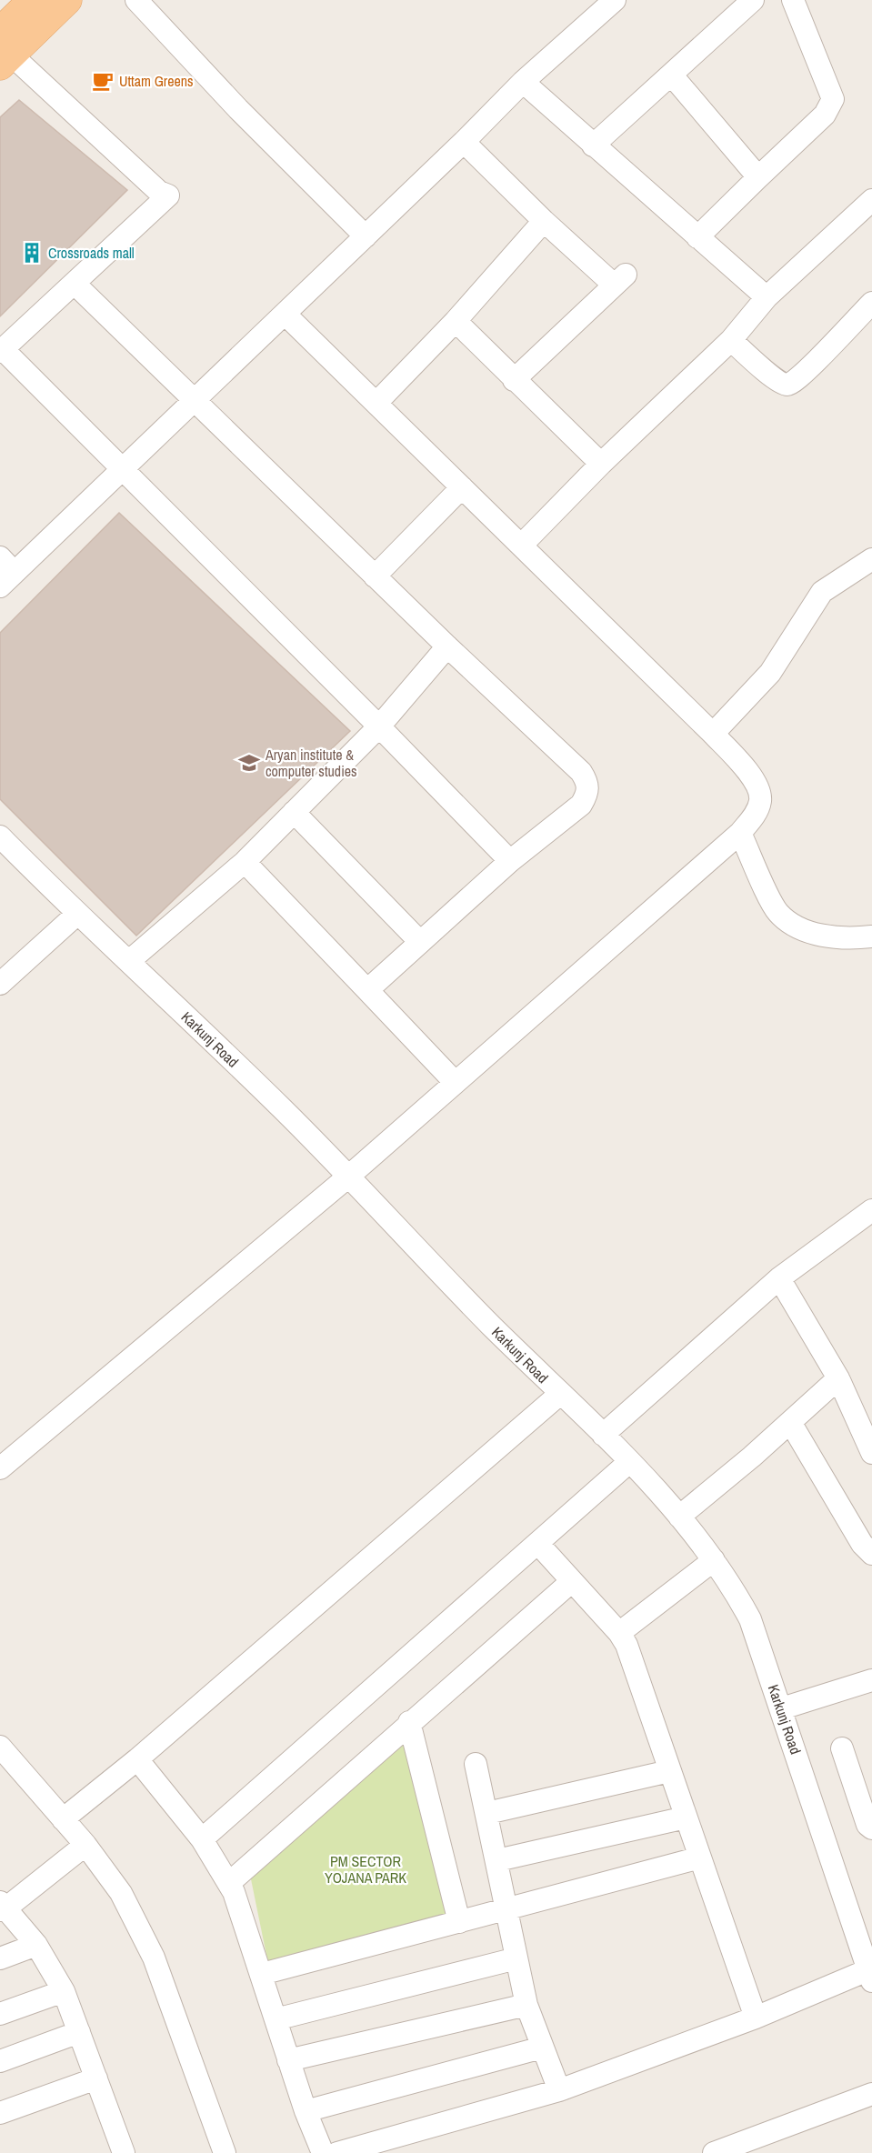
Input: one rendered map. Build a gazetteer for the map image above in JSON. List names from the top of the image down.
{
  "streets": {
    "street": ["Karkunj Road"]
  },
  "parks": ["PM SECTOR YOJANA PARK"],
  "places": {
    "cafe": ["Uttam Greens"],
    "building": ["Crossroads mall"],
    "school or university": ["Aryan institute & computer studies"]
  }
}
